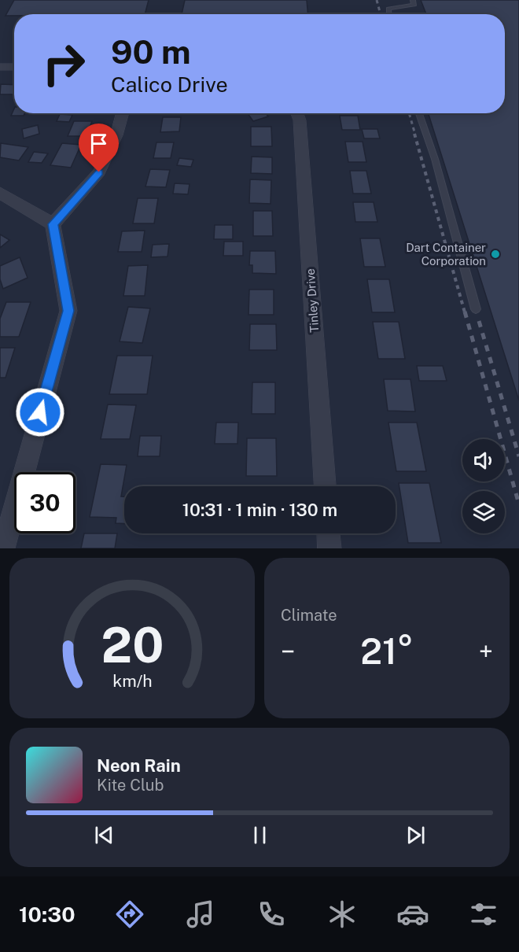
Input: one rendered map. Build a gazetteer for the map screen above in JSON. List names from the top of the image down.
{
  "streets": {
    "street": ["Tinley Drive"]
  },
  "places": ["Dart Container Corporation"],
  "page": {
    "turn": ["90 m", "Calico Drive"],
    "limit": "30",
    "trip": "10:31 · 1 min · 130 m",
    "tile": "Climate",
    "heat": ["−", "21°", "+"],
    "song": ["Neon Rain", "Kite Club"],
    "tabs": "10:30",
    "gauge": ["20", "km/h"]
  }
}
